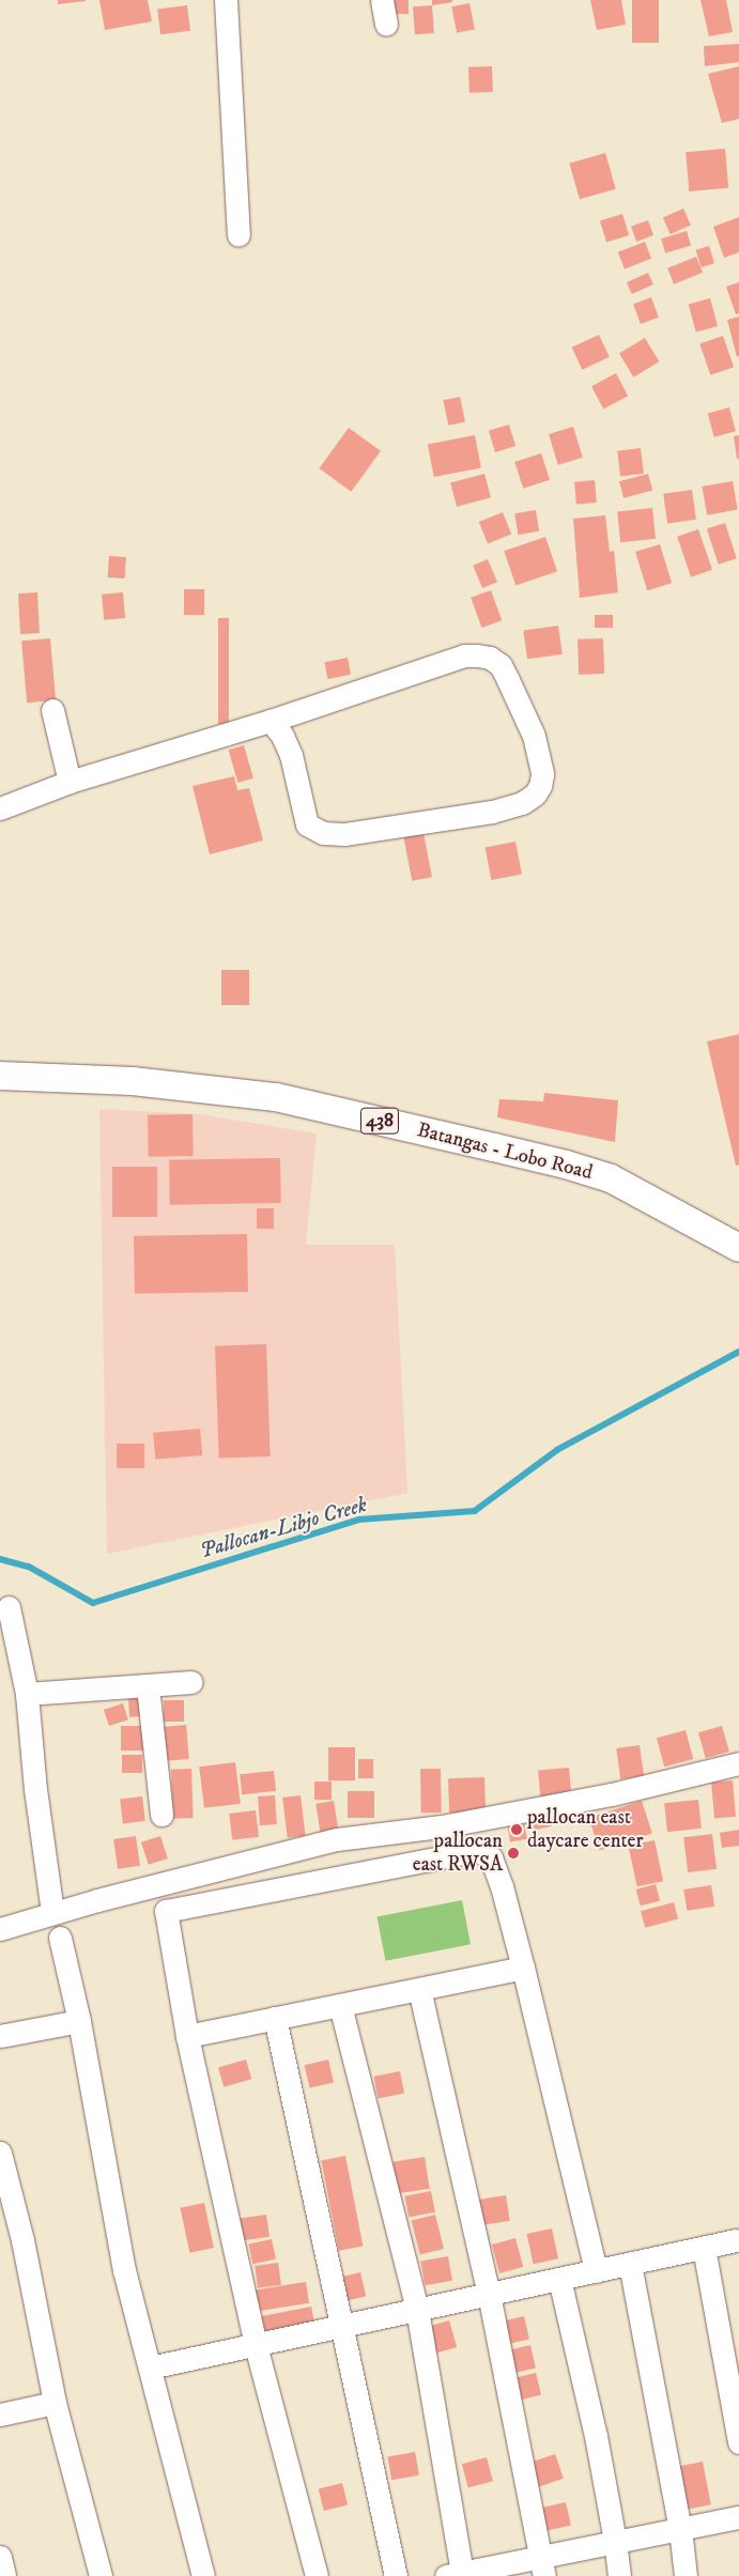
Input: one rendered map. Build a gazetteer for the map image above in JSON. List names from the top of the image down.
{
  "streets": {
    "main road": ["438", "Batangas - Lobo Road"]
  },
  "water": ["Pallocan-Libjo Creek"],
  "places": ["pallocan east daycare center", "pallocan east RWSA"]
}
